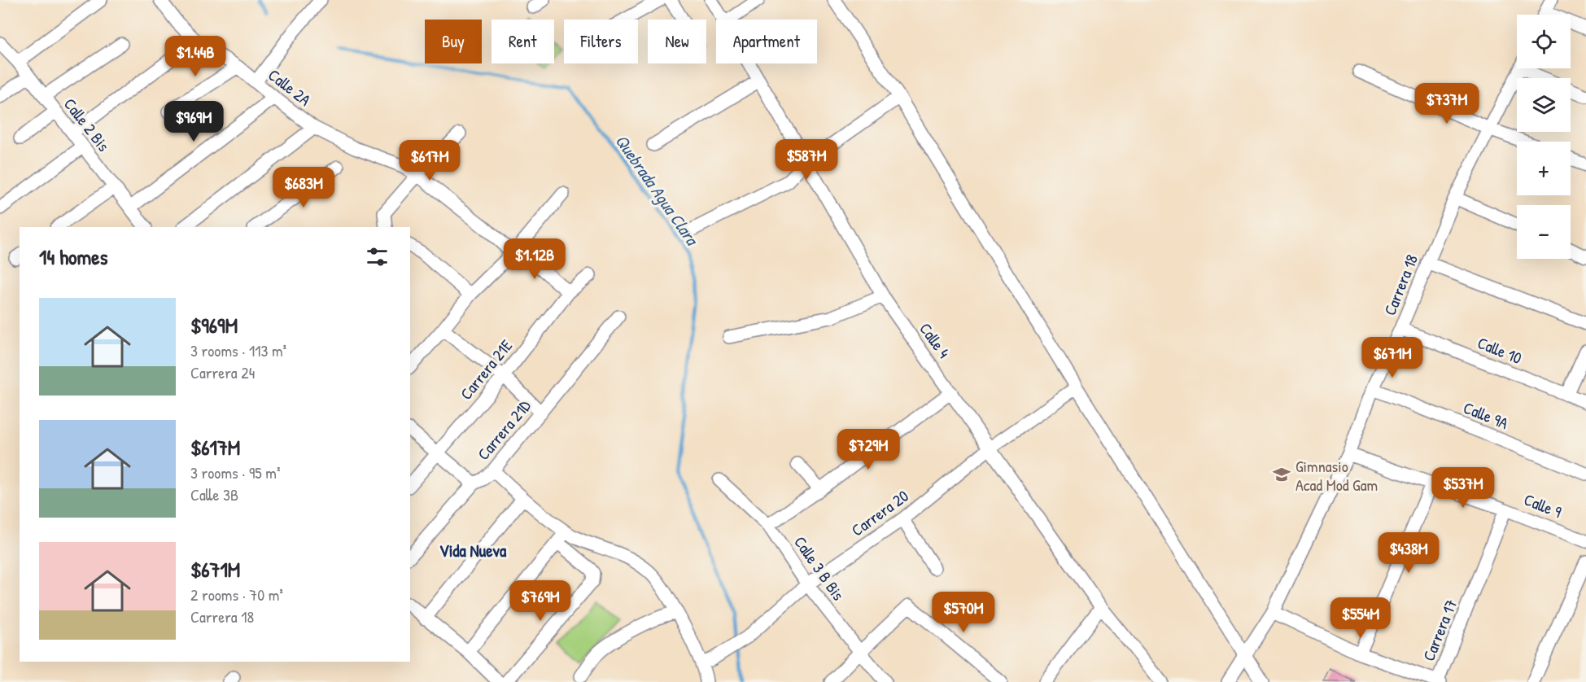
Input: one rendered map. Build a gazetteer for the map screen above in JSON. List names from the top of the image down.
{
  "streets": {
    "street": [
      "Calle 2A",
      "Calle 2 Bis",
      "Carrera 18",
      "Calle 4",
      "Calle 10",
      "Carrera 21E",
      "Calle 9A",
      "Carrera 21D",
      "Calle 9",
      "Carrera 20",
      "Calle 3 B Bis",
      "Carrera 17"
    ]
  },
  "crossings": [
    ["Calle 2A", "Carrera 21E"],
    ["Carrera 18", "Calle 10"],
    ["Carrera 18", "Calle 9A"],
    ["Carrera 18", "Calle 9"],
    ["Calle 4", "Carrera 20"],
    ["Calle 9", "Carrera 17"],
    ["Carrera 20", "Calle 3 B Bis"]
  ],
  "districts": ["Vida Nueva"],
  "water": ["Quebrada Agua Clara"],
  "places": {
    "school or university": ["Gimnasio Acad Mod Gam"]
  },
  "page": {
    "map_buttons": ["+", "−"],
    "chip": [
      "Buy",
      "Rent",
      "Filters",
      "New",
      "Apartment"
    ],
    "price": [
      "$1.44B",
      "$737M",
      "$969M",
      "$587M",
      "$617M",
      "$683M",
      "$1.12B",
      "$671M",
      "$729M",
      "$537M",
      "$438M",
      "$769M",
      "$570M",
      "$554M"
    ],
    "heading": "14 homes",
    "list": [
      {
        "name": "$969M",
        "note": "3 rooms · 113 m² · Carrera 24"
      },
      {
        "name": "$617M",
        "note": "3 rooms · 95 m² · Calle 3B"
      },
      {
        "name": "$671M",
        "note": "2 rooms · 70 m² · Carrera 18"
      }
    ]
  }
}
